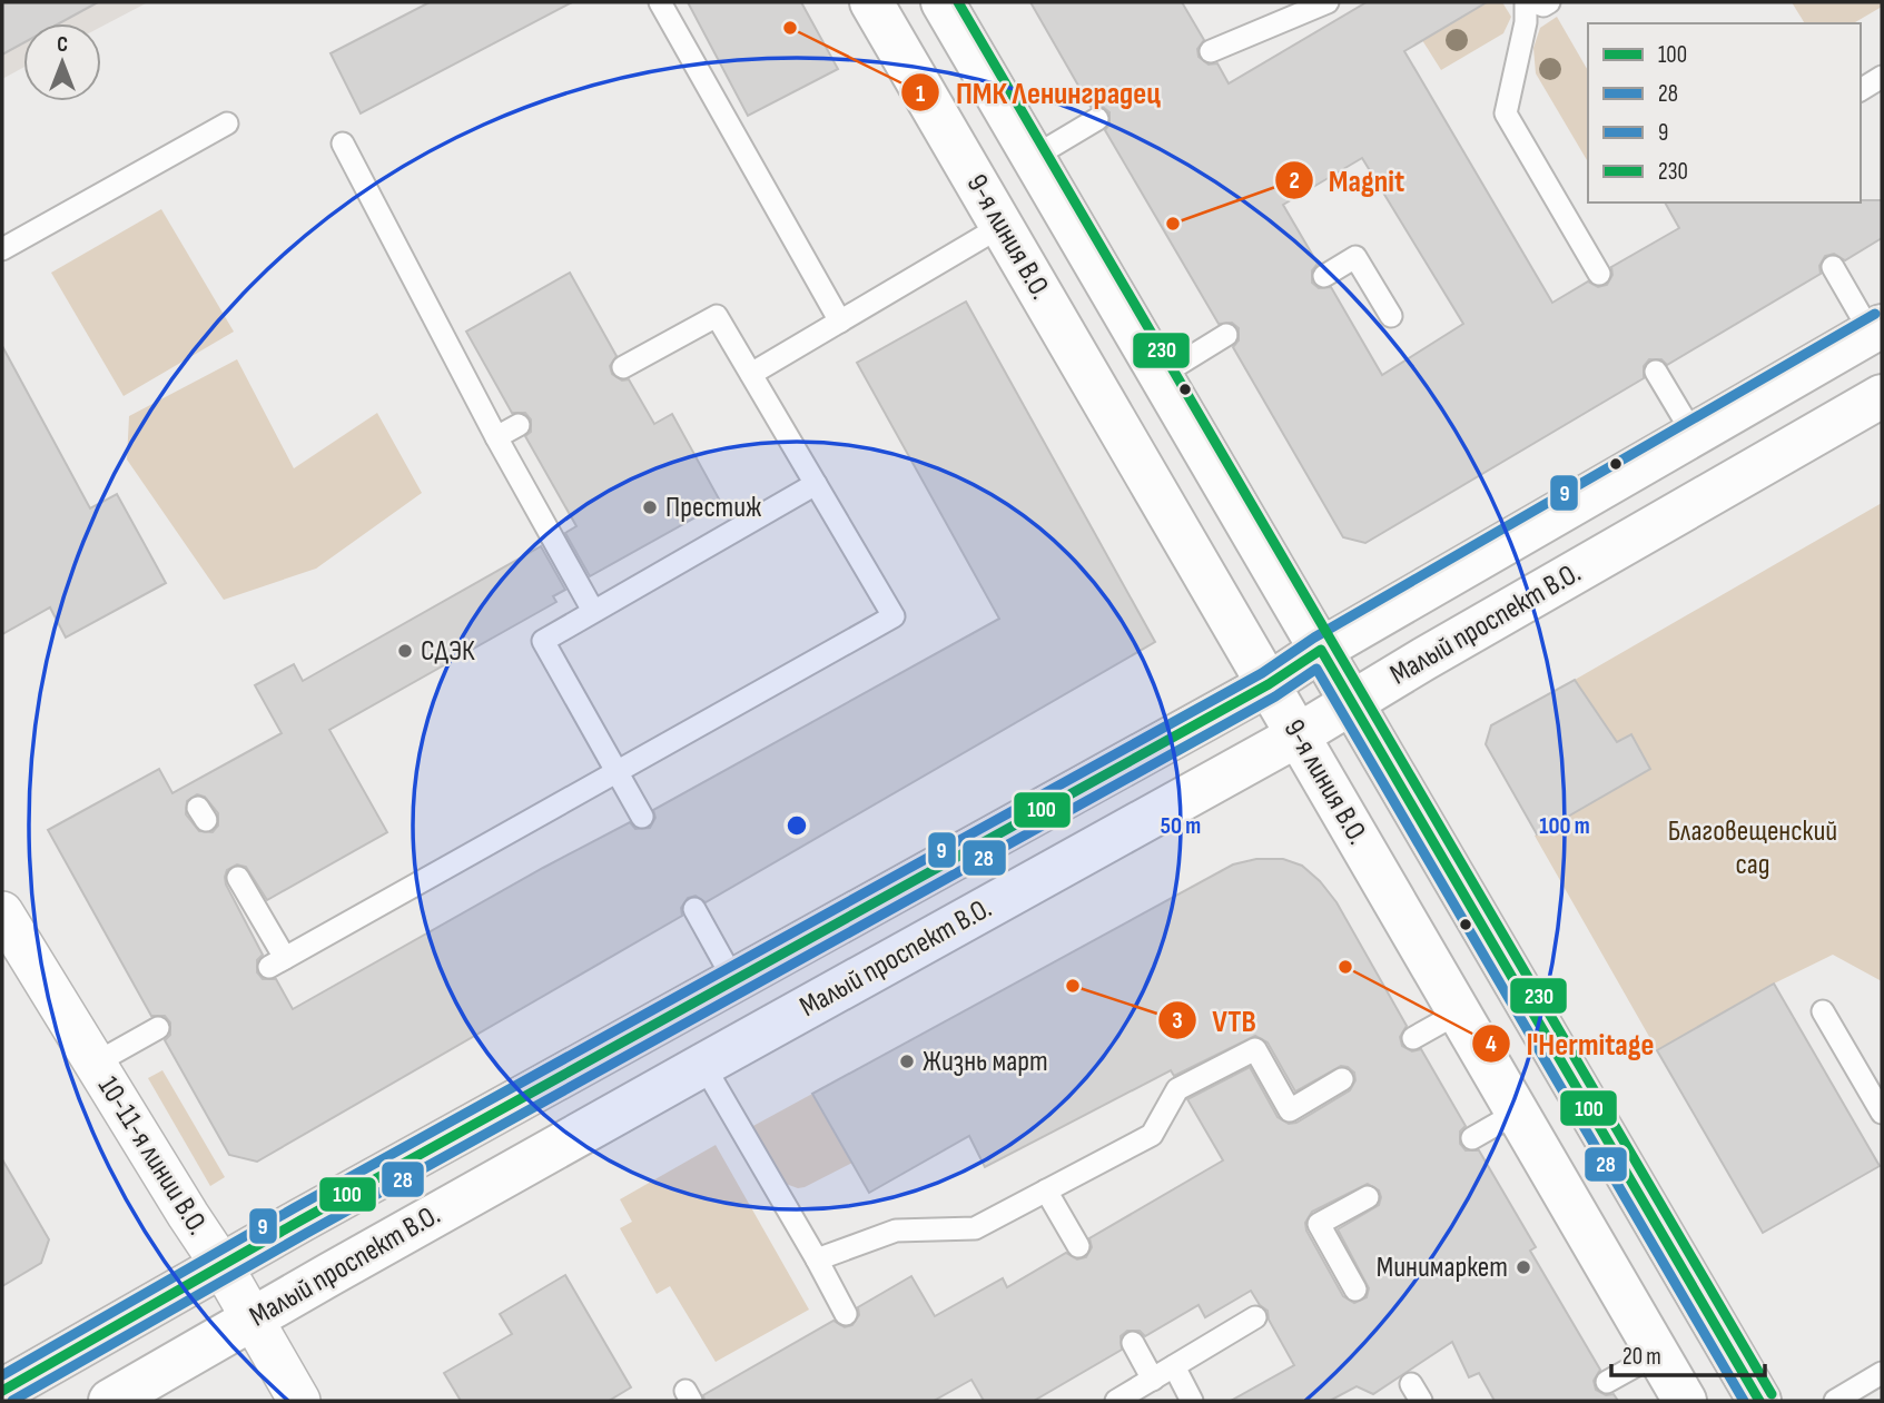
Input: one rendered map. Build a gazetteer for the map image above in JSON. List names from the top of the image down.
{
  "streets": {
    "main road": ["9-я линия В.О.", "Малый проспект В.О."],
    "street": ["10-11-я линии В.О."]
  },
  "crossings": [
    ["9-я линия В.О.", "Малый проспект В.О."],
    ["Малый проспект В.О.", "10-11-я линии В.О."]
  ],
  "parks": ["Благовещенский сад"],
  "places": [
    "ПМК Ленинградец",
    "Magnit",
    "Престиж",
    "СДЭК",
    "l'Hermitage",
    "VTB",
    "Жизнь март",
    "Минимаркет"
  ],
  "lines": [
    "transit line 230",
    "transit line 9",
    "transit line 100",
    "transit line 28"
  ],
  "legend": [
    "100",
    "28",
    "9",
    "230"
  ],
  "scale_bar": "20 m",
  "north": "top",
  "rings": ["50 m", "100 m"]
}
